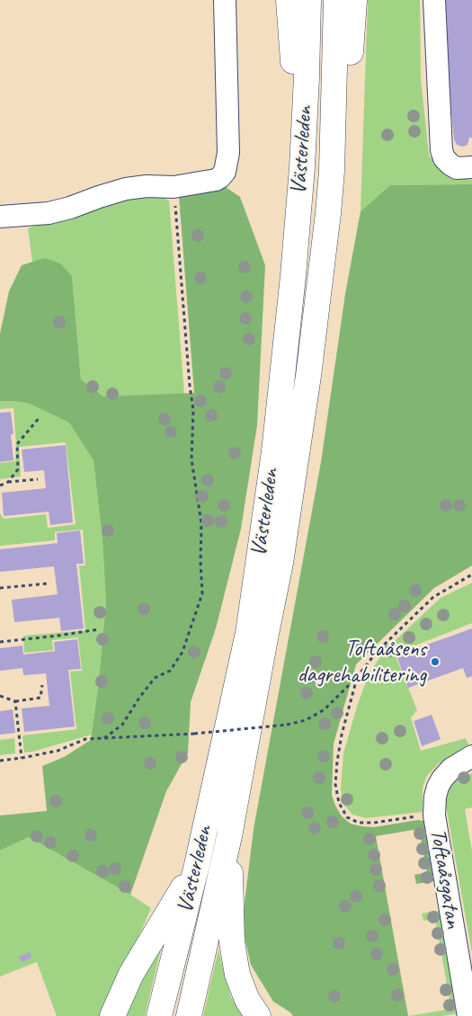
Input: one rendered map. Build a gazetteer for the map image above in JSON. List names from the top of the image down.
{
  "streets": {
    "highway": ["Västerleden"],
    "street": ["Toftaåsgatan"]
  },
  "places": ["Toftaåsens dagrehabilitering"]
}
